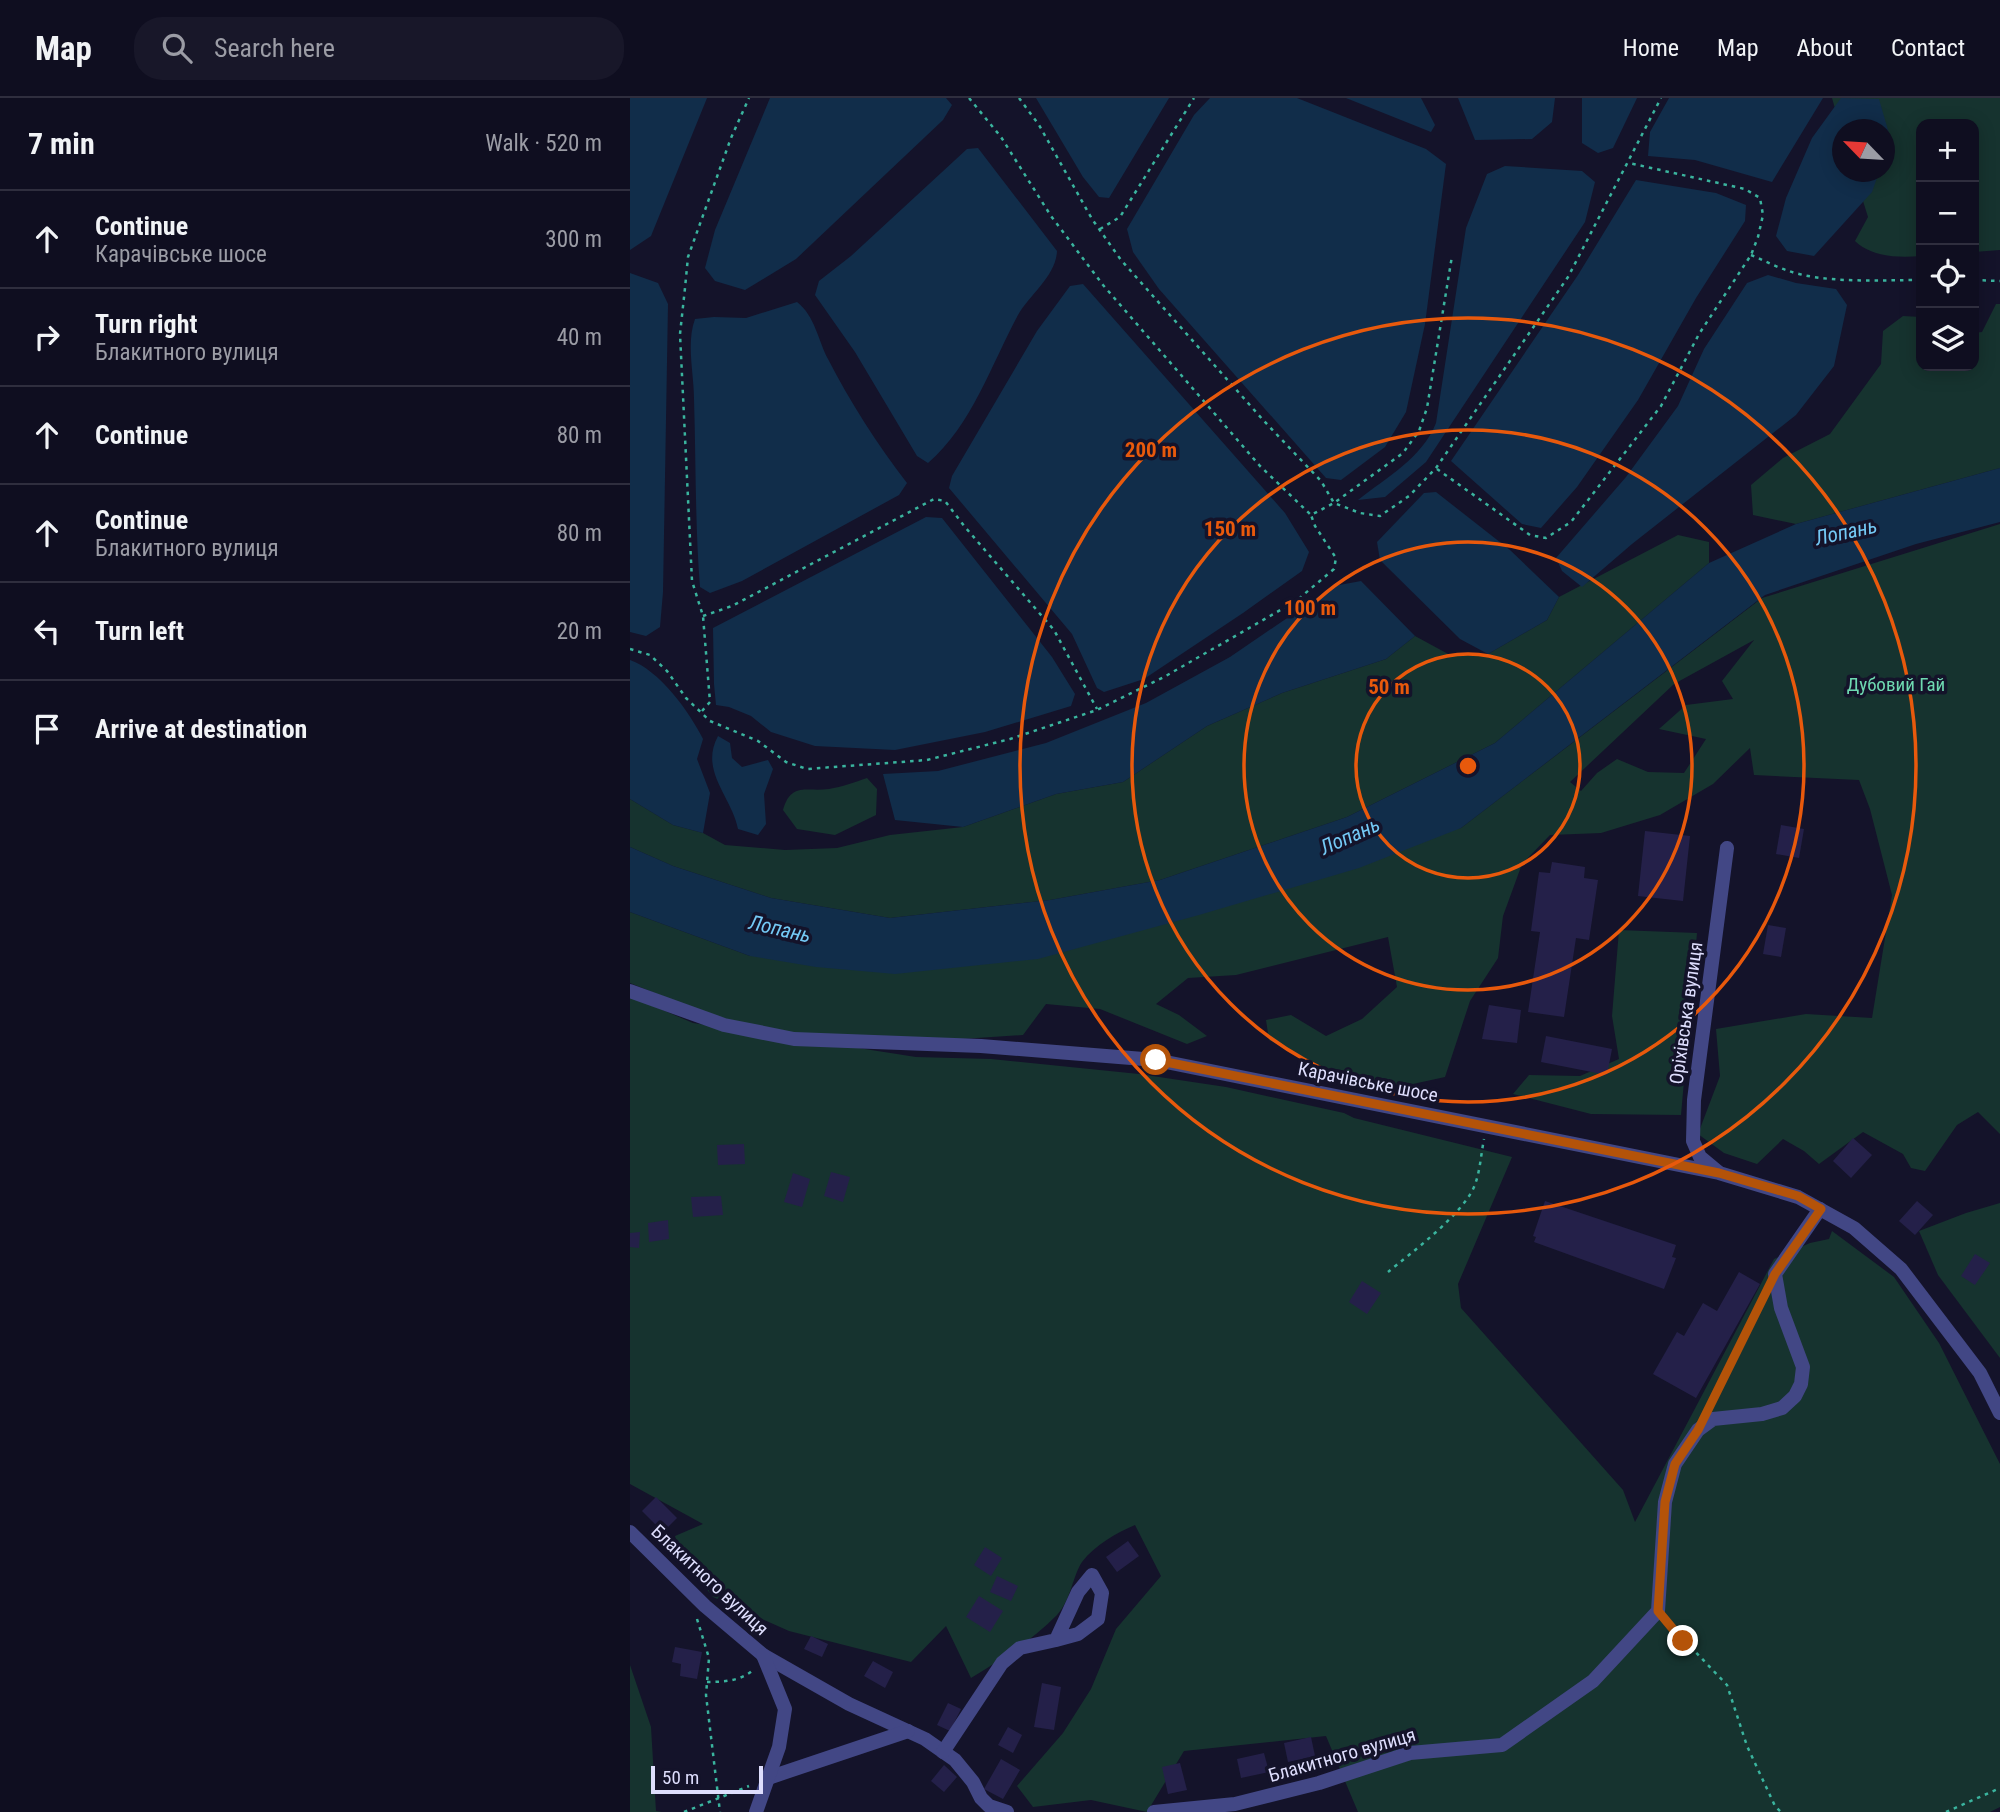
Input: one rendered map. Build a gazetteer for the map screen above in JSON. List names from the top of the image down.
{
  "streets": {
    "street": ["Оріхівська вулиця", "Карачівське шосе", "Блакитного вулиця"]
  },
  "crossings": [
    ["Оріхівська вулиця", "Карачівське шосе"]
  ],
  "water": ["Лопань"],
  "parks": ["Дубовий Гай"],
  "scale_bar": "50 m",
  "north": "top left",
  "page": {
    "header": "Map",
    "search": "Search here",
    "nav": [
      "Home",
      "Map",
      "About",
      "Contact"
    ],
    "heading": ["7 min", "Walk · 520 m"],
    "map_buttons": ["+", "−"],
    "list": [
      ["Continue", "Карачівське шосе", "300 m"],
      ["Turn right", "Блакитного вулиця", "40 m"],
      ["Continue", "80 m"],
      ["Continue", "Блакитного вулиця", "80 m"],
      ["Turn left", "20 m"],
      "Arrive at destination"
    ],
    "scale": "50 m"
  },
  "rings": [
    "200 m",
    "150 m",
    "100 m",
    "50 m"
  ]
}
